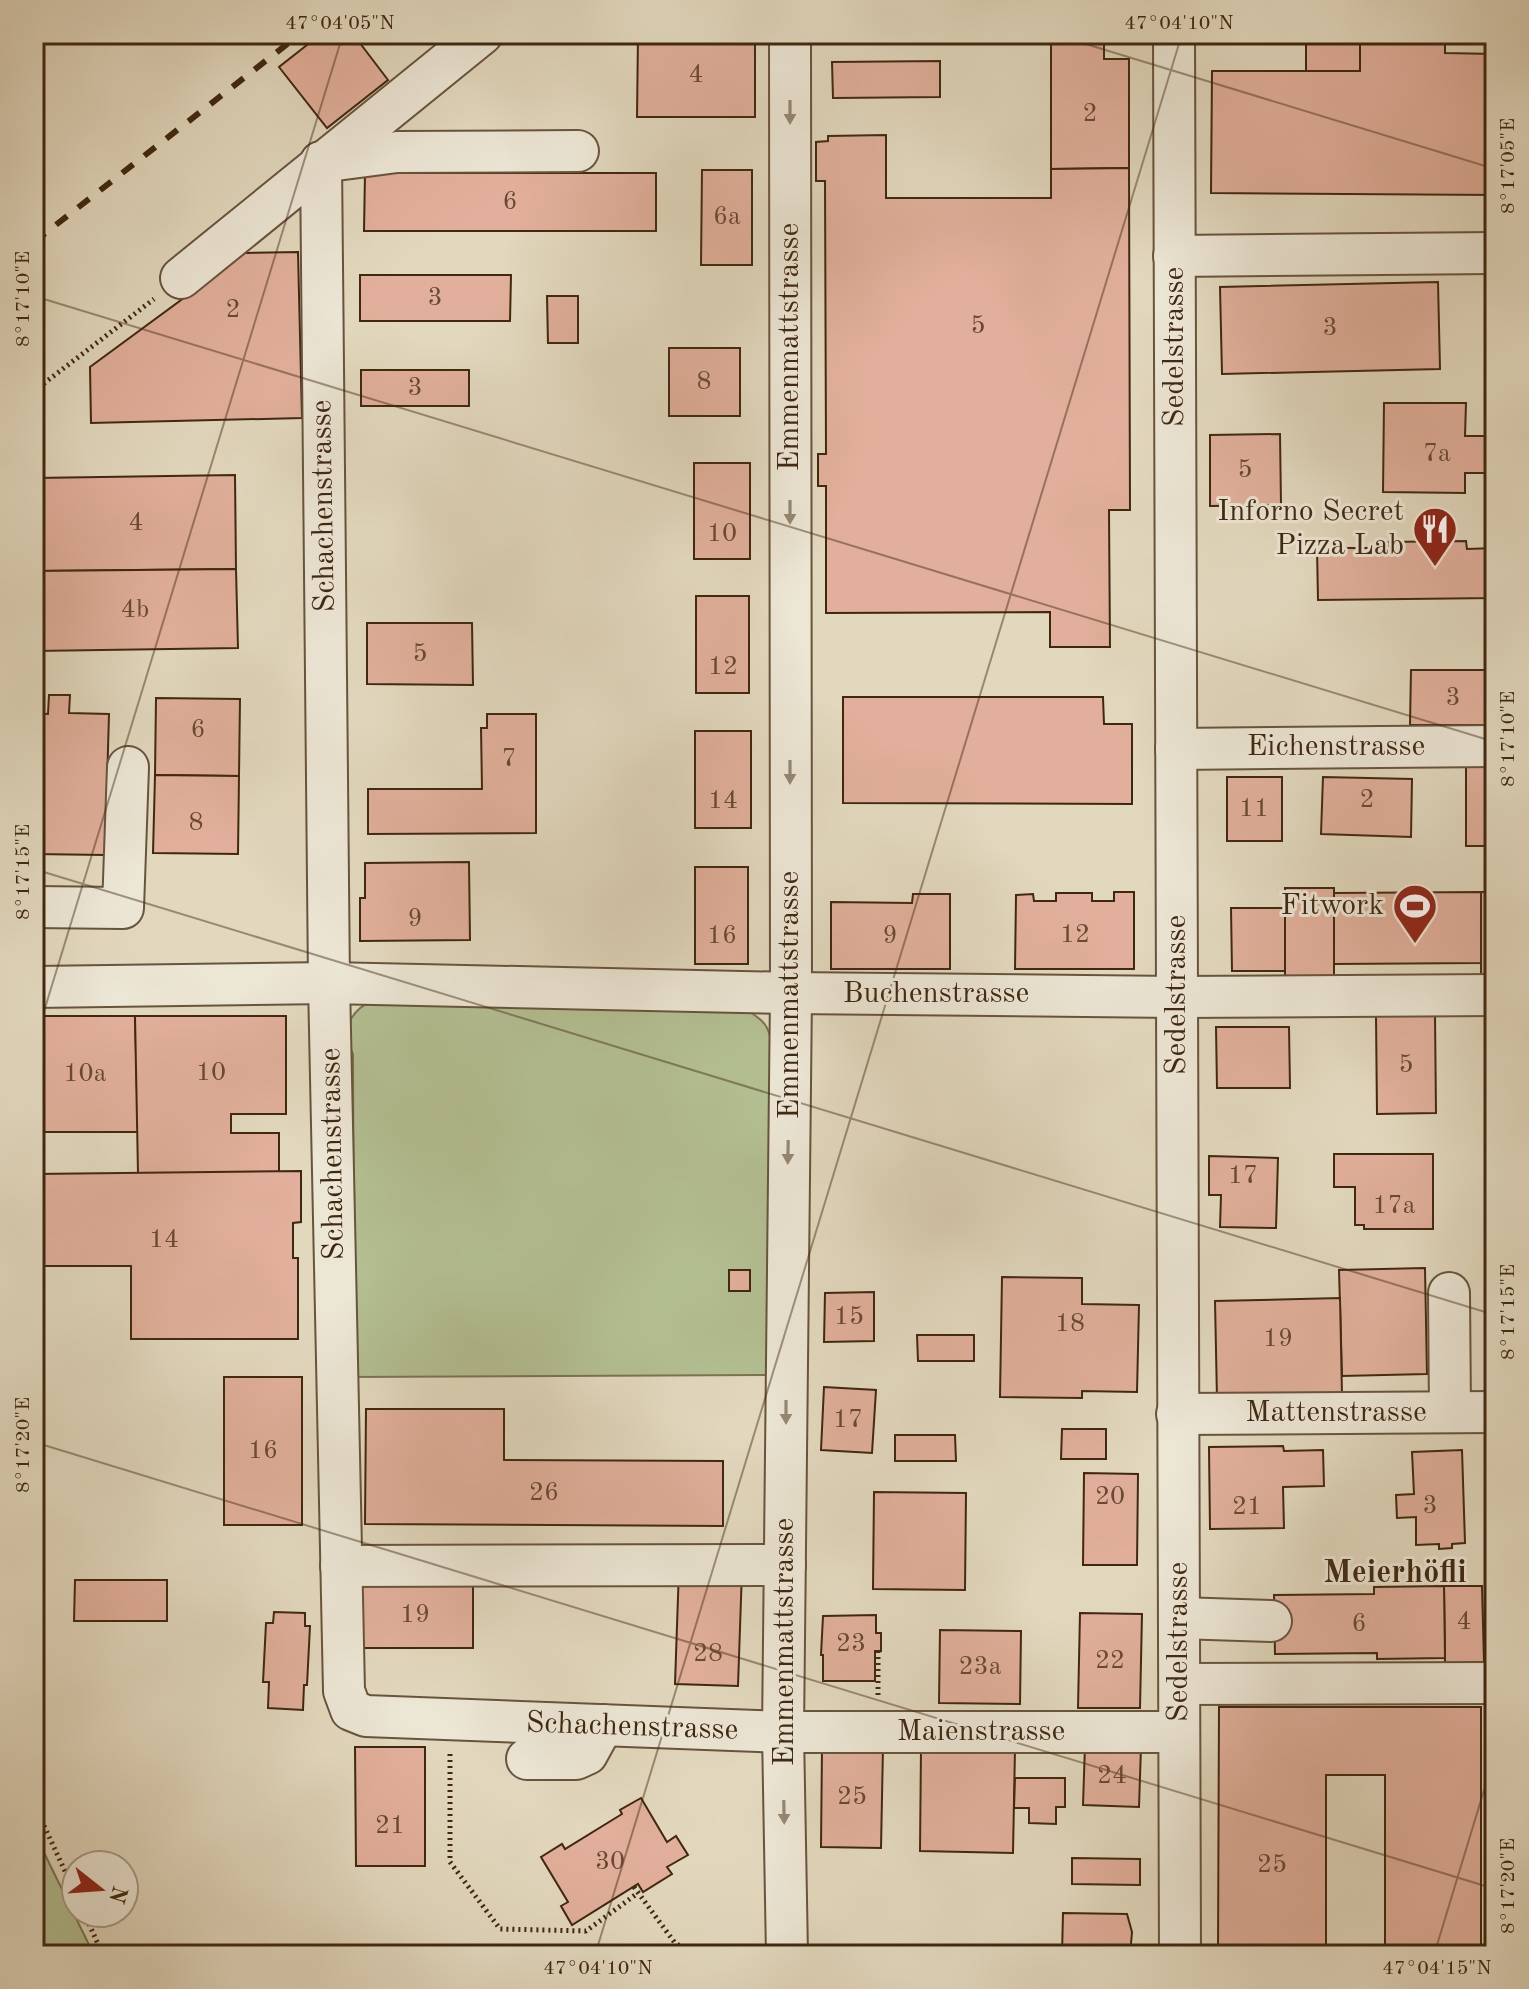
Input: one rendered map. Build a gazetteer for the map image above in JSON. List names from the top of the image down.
{
  "streets": {
    "street": [
      "Emmenmattstrasse",
      "Sedelstrasse",
      "Schachenstrasse",
      "Eichenstrasse",
      "Buchenstrasse",
      "Mattenstrasse",
      "Maienstrasse"
    ]
  },
  "crossings": [
    ["Emmenmattstrasse", "Schachenstrasse"],
    ["Emmenmattstrasse", "Buchenstrasse"],
    ["Emmenmattstrasse", "Maienstrasse"],
    ["Sedelstrasse", "Eichenstrasse"],
    ["Sedelstrasse", "Buchenstrasse"],
    ["Sedelstrasse", "Mattenstrasse"],
    ["Sedelstrasse", "Maienstrasse"],
    ["Schachenstrasse", "Buchenstrasse"],
    ["Schachenstrasse", "Maienstrasse"]
  ],
  "one_way": ["Emmenmattstrasse"],
  "districts": ["Meierhöfli"],
  "places": {
    "restaurant": ["Inforno Secret Pizza Lab"],
    "sports": ["Fitwork"]
  },
  "house_numbers": [
    "4",
    "2",
    "6",
    "6a",
    "3",
    "2",
    "5",
    "3",
    "8",
    "3",
    "7a",
    "5",
    "4",
    "10",
    "4b",
    "5",
    "12",
    "3",
    "6",
    "7",
    "2",
    "14",
    "11",
    "8",
    "9",
    "12",
    "16",
    "9",
    "5",
    "10",
    "10a",
    "17",
    "17a",
    "14",
    "15",
    "18",
    "19",
    "17",
    "16",
    "26",
    "20",
    "3",
    "21",
    "19",
    "4",
    "6",
    "23",
    "28",
    "22",
    "23a",
    "24",
    "25",
    "21",
    "30",
    "25"
  ],
  "north": "right",
  "coordinates": [
    "47°04'05\"N",
    "47°04'10\"N",
    "8°17'05\"E",
    "8°17'10\"E",
    "8°17'15\"E",
    "8°17'20\"E",
    "47°04'15\"N"
  ]
}
